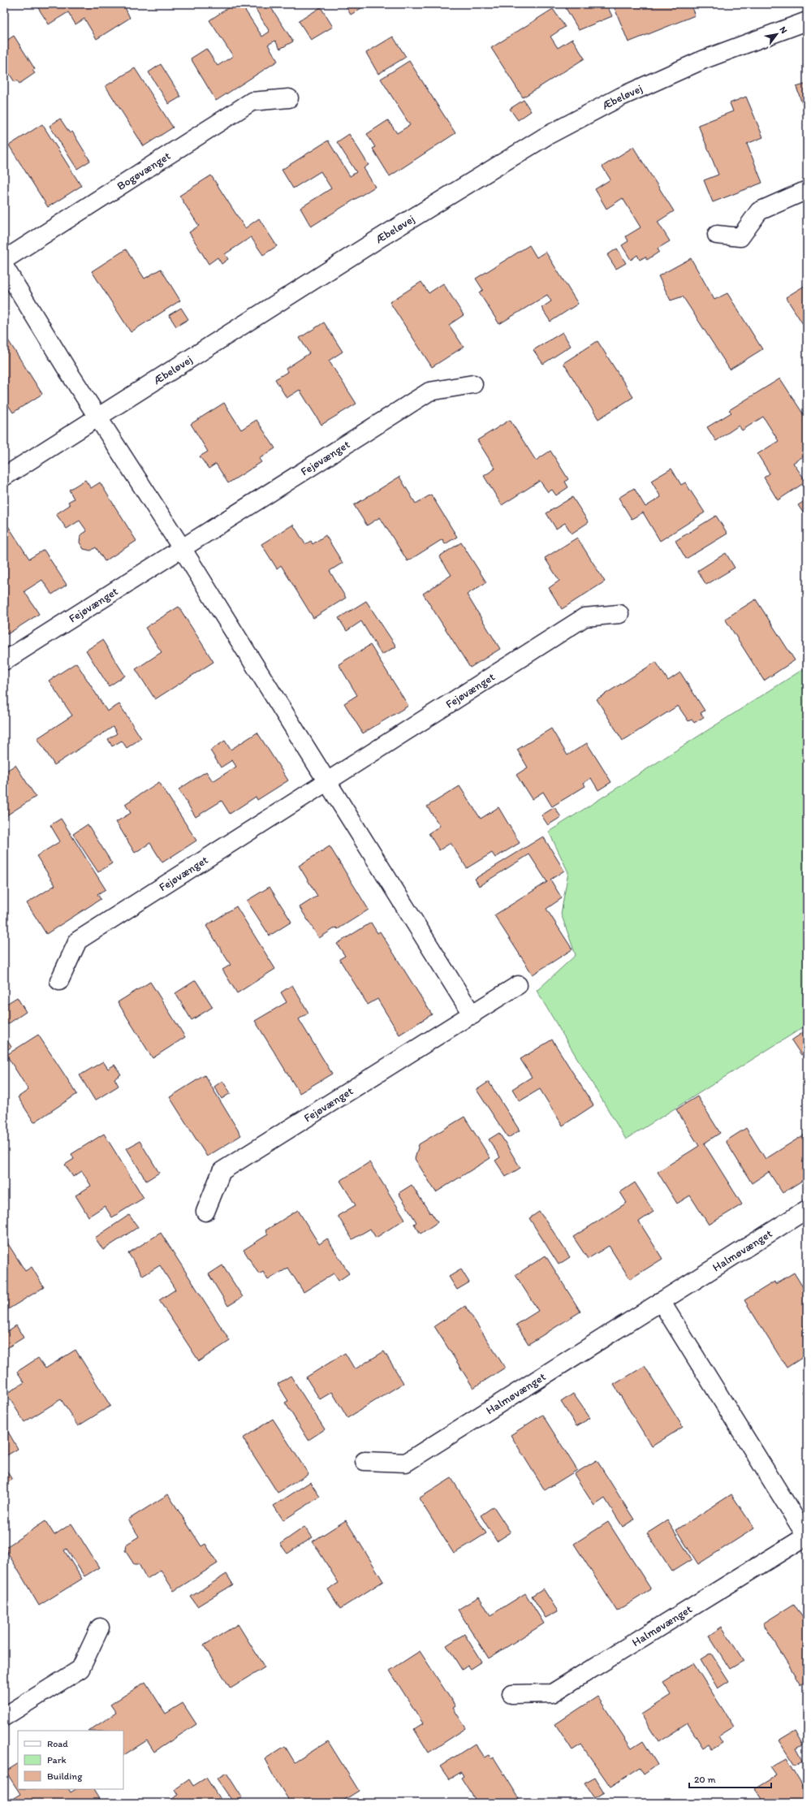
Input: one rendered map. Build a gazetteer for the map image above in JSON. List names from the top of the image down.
{
  "streets": {
    "street": [
      "Æbeløvej",
      "Bogøvænget",
      "Fejøvænget",
      "Halmøvænget"
    ]
  },
  "legend": ["Road", "Park", "Building"],
  "scale_bar": "20 m",
  "north": "top right"
}
